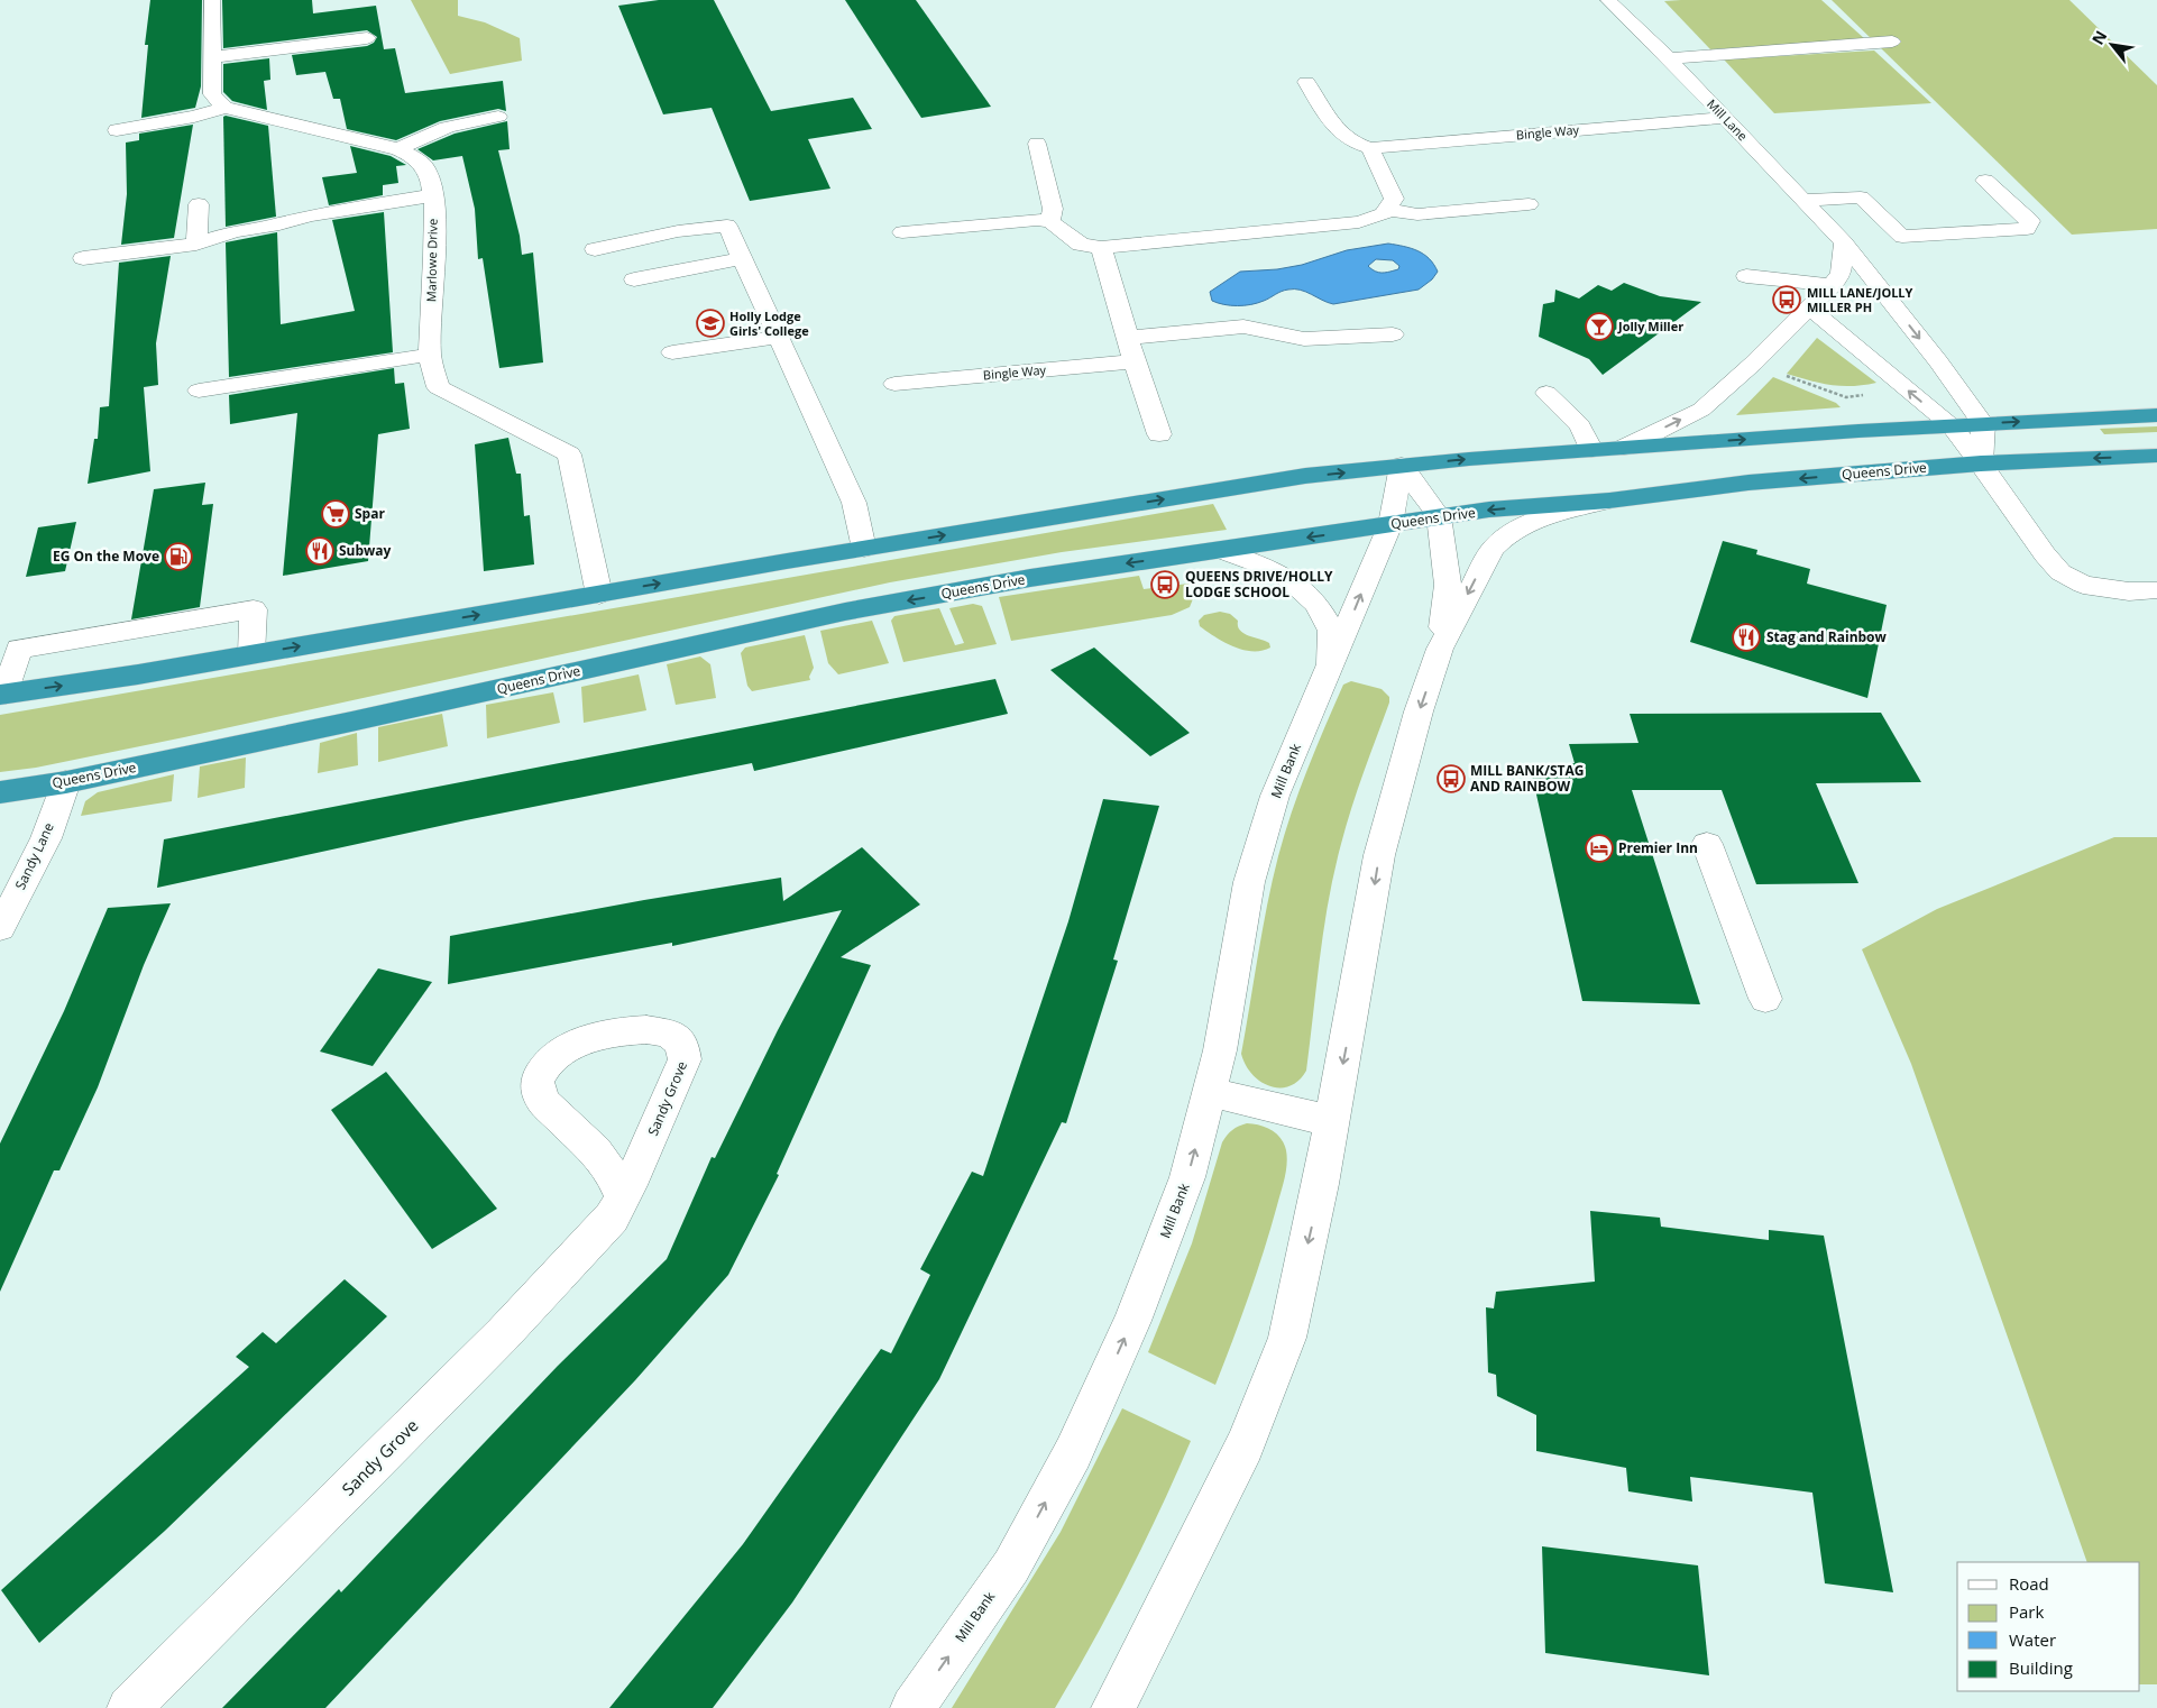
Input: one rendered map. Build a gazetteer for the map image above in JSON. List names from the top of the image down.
{
  "streets": {
    "highway": ["Queens Drive"],
    "street": [
      "Mill Lane",
      "Bingle Way",
      "Marlowe Drive",
      "Mill Bank",
      "Sandy Lane",
      "Sandy Grove"
    ]
  },
  "crossings": [
    ["Mill Lane", "Bingle Way"],
    ["Queens Drive", "Mill Bank"],
    ["Queens Drive", "Sandy Lane"]
  ],
  "places": {
    "bus stop": ["MILL LANE/JOLLY MILLER PH", "QUEENS DRIVE/HOLLY LODGE SCHOOL", "MILL BANK/STAG AND RAINBOW"],
    "school or university": ["Holly Lodge Girls' College"],
    "bar": ["Jolly Miller"],
    "supermarket": ["Spar"],
    "restaurant": ["Subway", "Stag and Rainbow"],
    "fuel station": ["EG On the Move"],
    "hotel": ["Premier Inn"]
  },
  "legend": [
    "Road",
    "Park",
    "Water",
    "Building"
  ],
  "north": "top left"
}
